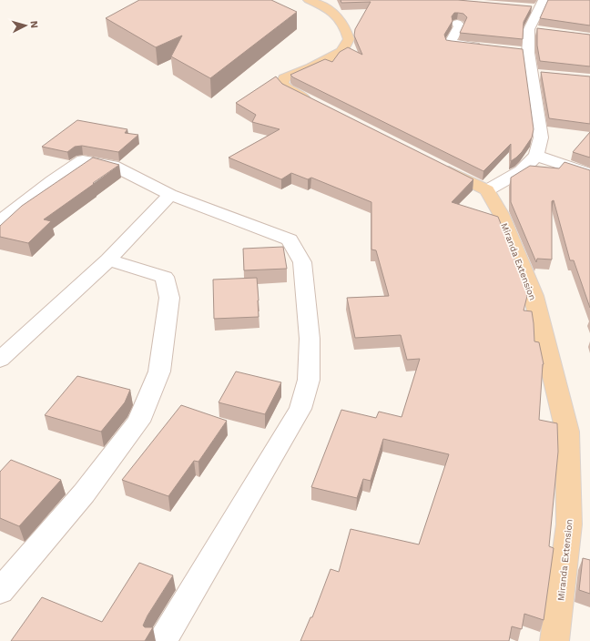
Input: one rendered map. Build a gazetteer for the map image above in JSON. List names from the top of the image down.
{
  "streets": {
    "main road": ["Miranda Extension"]
  },
  "north": "right"
}
